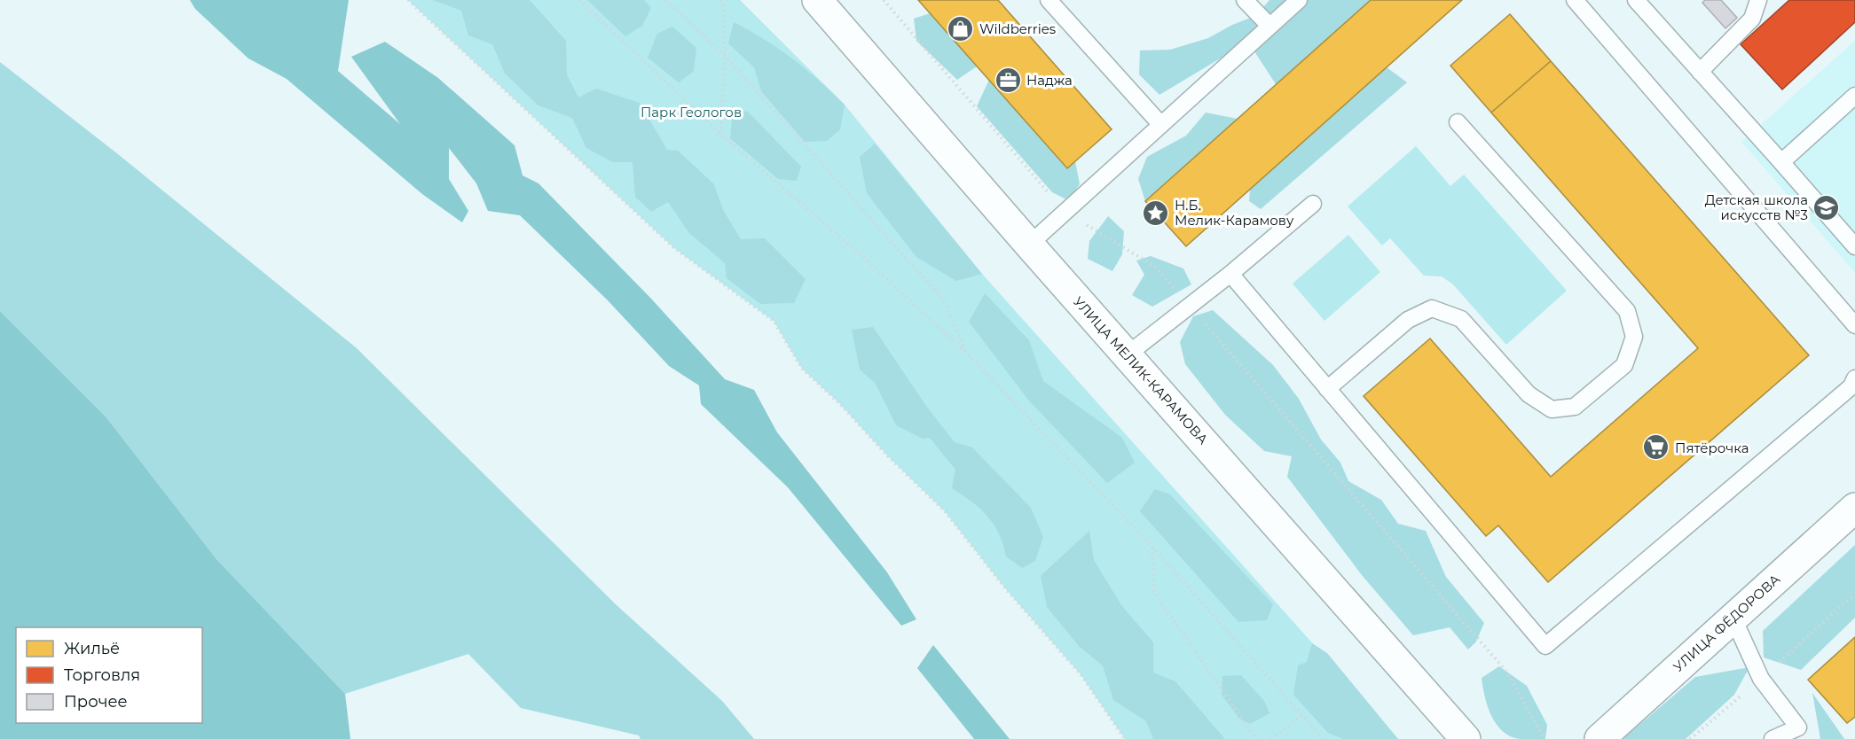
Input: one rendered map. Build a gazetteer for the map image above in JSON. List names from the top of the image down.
{
  "streets": {
    "main road": ["УЛИЦА МЕЛИК-КАРАМОВА", "УЛИЦА ФЁДОРОВА"]
  },
  "parks": ["Парк Геологов"],
  "places": {
    "shop": ["Wildberries"],
    "office": ["Наджа"],
    "school or university": ["Детская школа искусств №3"],
    "place": ["Н.Б. Мелик-Карамову"],
    "supermarket": ["Пятёрочка"]
  },
  "legend": ["Жильё", "Торговля", "Прочее"]
}
